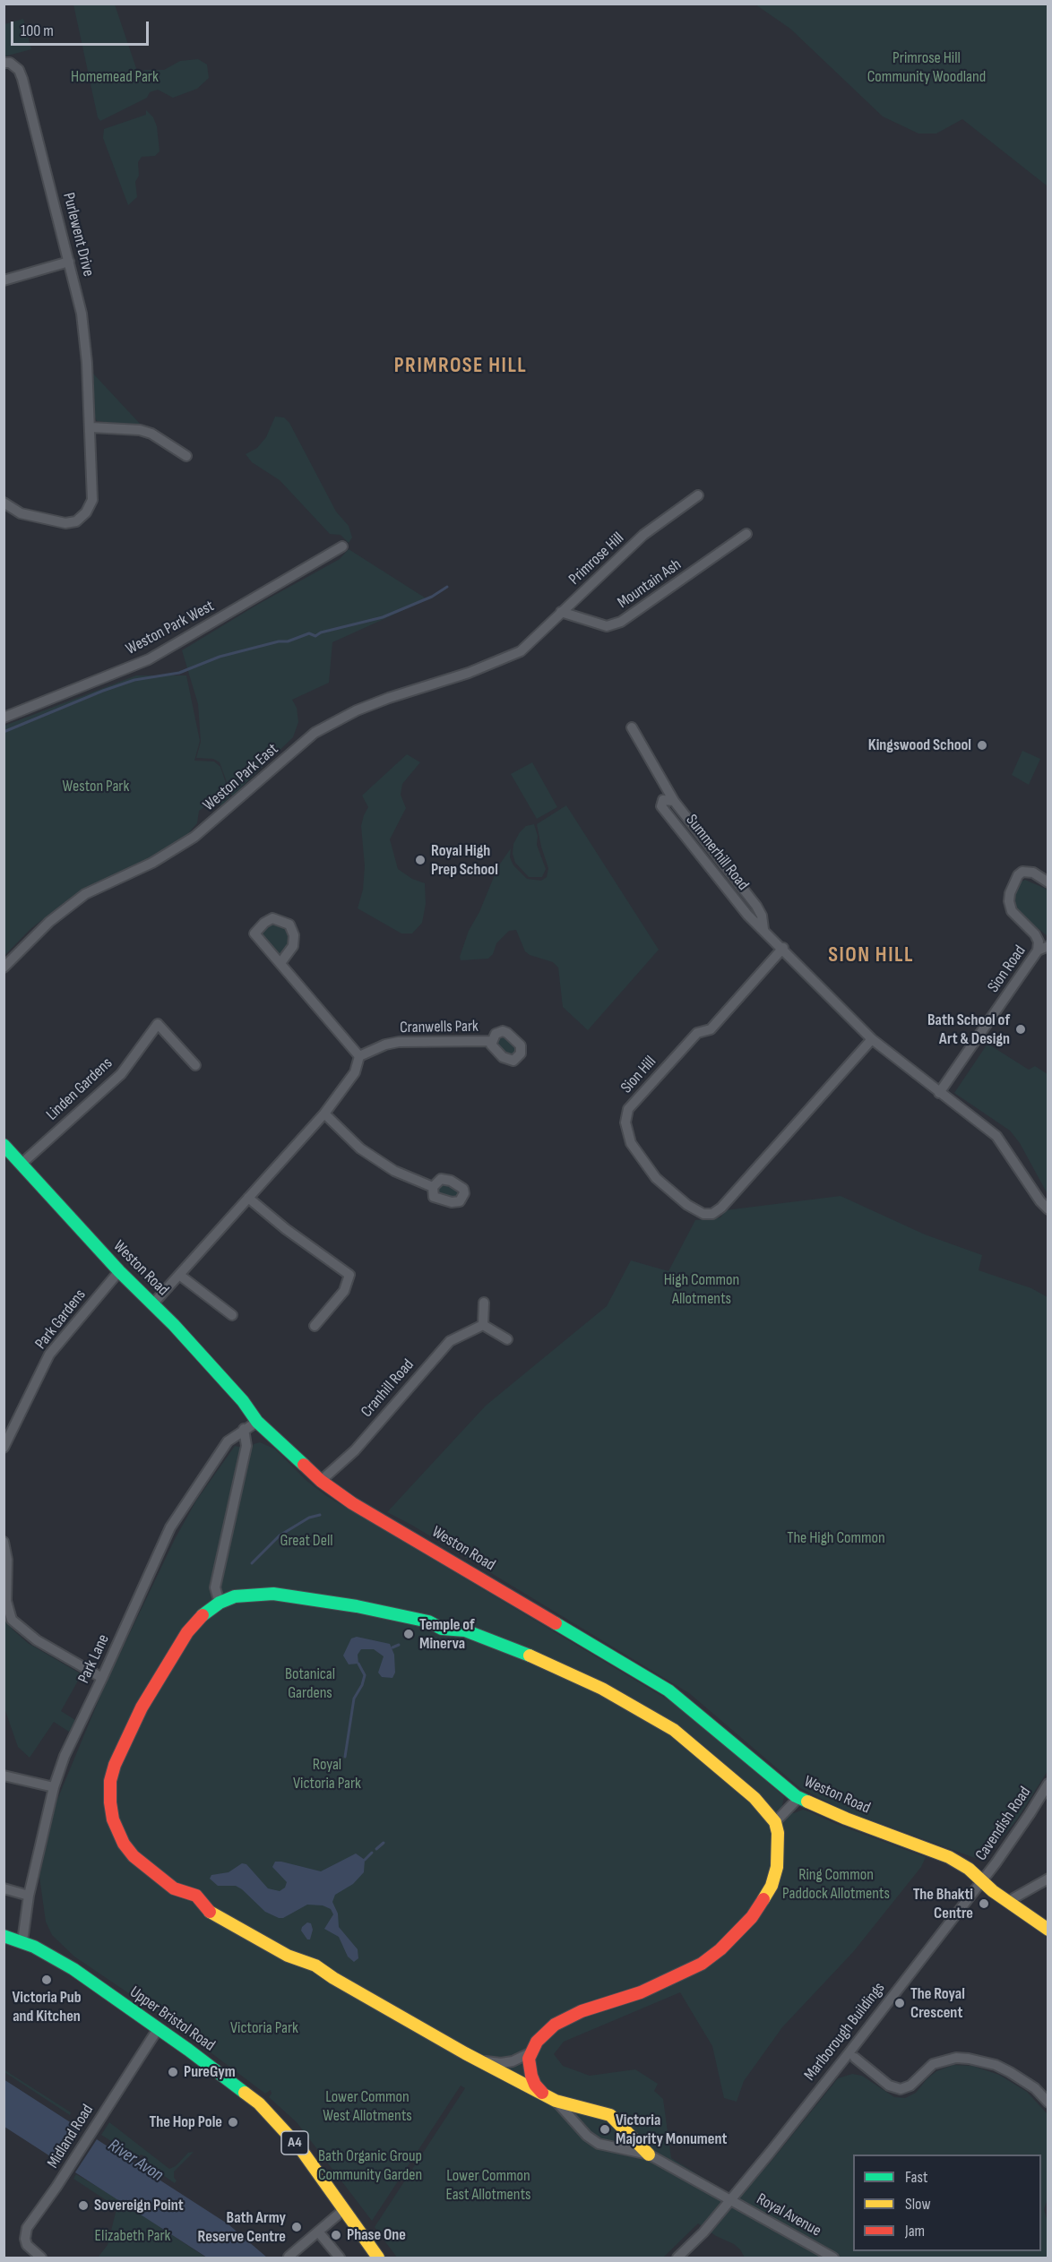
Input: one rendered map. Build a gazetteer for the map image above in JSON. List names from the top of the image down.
{
  "streets": {
    "street": [
      "Purlewent Drive",
      "Primrose Hill",
      "Mountain Ash",
      "Weston Park West",
      "Weston Park East",
      "Summerhill Road",
      "Sion Road",
      "Cranwells Park",
      "Sion Hill",
      "Linden Gardens",
      "Weston Road",
      "Park Gardens",
      "Cranhill Road",
      "Park Lane",
      "Cavendish Road",
      "Upper Bristol Road",
      "Marlborough Buildings",
      "Midland Road",
      "A4",
      "Royal Avenue"
    ]
  },
  "crossings": [
    ["Primrose Hill", "Mountain Ash"],
    ["Primrose Hill", "Weston Park East"],
    ["Summerhill Road", "Sion Hill"],
    ["Linden Gardens", "Weston Road"],
    ["Weston Road", "Park Gardens"],
    ["Weston Road", "Cranhill Road"],
    ["Weston Road", "Park Lane"],
    ["Weston Road", "Cavendish Road"],
    ["Weston Road", "Marlborough Buildings"],
    ["Park Lane", "Upper Bristol Road"],
    ["Cavendish Road", "Marlborough Buildings"],
    ["Upper Bristol Road", "Midland Road"],
    ["Marlborough Buildings", "Royal Avenue"]
  ],
  "districts": ["PRIMROSE HILL", "SION HILL"],
  "water": ["River Avon"],
  "parks": [
    "Primrose Hill Community Woodland",
    "Homemead Park",
    "Weston Park",
    "High Common Allotments",
    "The High Common",
    "Great Dell",
    "Botanical Gardens",
    "Royal Victoria Park",
    "Ring Common Paddock Allotments",
    "Victoria Park",
    "Lower Common West Allotments",
    "Bath Organic Group Community Garden",
    "Lower Common East Allotments",
    "Elizabeth Park"
  ],
  "places": [
    "Kingswood School",
    "Royal High Prep School",
    "Bath School of Art & Design",
    "Temple of Minerva",
    "The Bhakti Centre",
    "Victoria Pub and Kitchen",
    "The Royal Crescent",
    "PureGym",
    "The Hop Pole",
    "Victoria Majority Monument",
    "Sovereign Point",
    "Bath Army Reserve Centre",
    "Phase One"
  ],
  "legend": ["Fast", "Slow", "Jam"],
  "scale_bar": "100 m"
}
